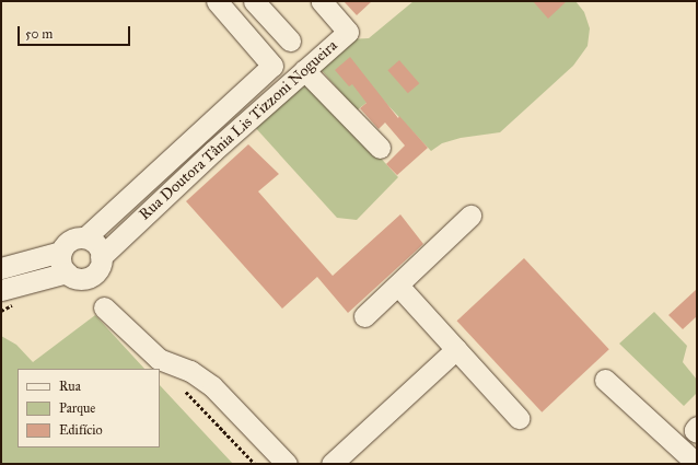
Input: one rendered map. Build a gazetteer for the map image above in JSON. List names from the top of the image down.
{
  "streets": {
    "street": ["Rua Doutora Tânia Lis Tizzoni Nogueira"]
  },
  "legend": ["Rua", "Parque", "Edifício"],
  "scale_bar": "50 m"
}
